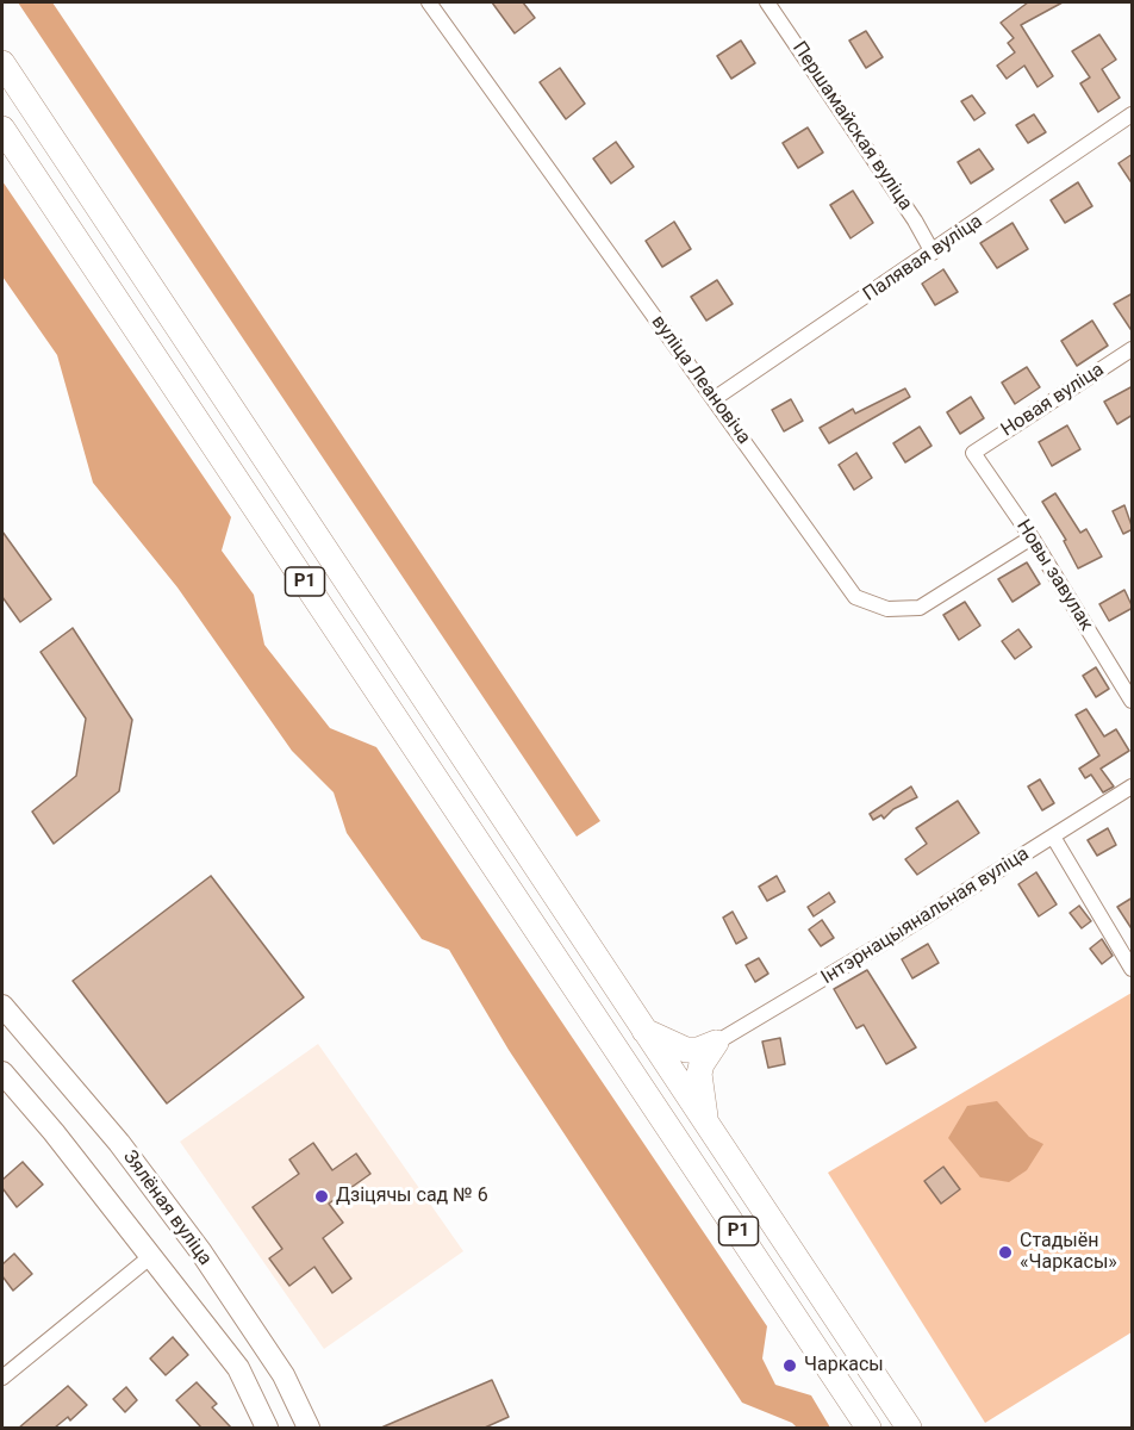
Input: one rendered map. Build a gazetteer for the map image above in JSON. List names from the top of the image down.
{
  "streets": {
    "highway": ["Р1"],
    "main road": ["Зялёная вуліца"],
    "street": [
      "Першамайская вуліца",
      "Палявая вуліца",
      "вуліца Леановіча",
      "Новая вуліца",
      "Новы завулак",
      "Інтэрнацыянальная вуліца"
    ]
  },
  "crossings": [
    ["Першамайская вуліца", "Палявая вуліца"],
    ["Палявая вуліца", "вуліца Леановіча"],
    ["вуліца Леановіча", "Новы завулак"],
    ["Новая вуліца", "Новы завулак"]
  ],
  "places": ["Дзіцячы сад № 6", "Стадыён «Чаркасы»", "Чаркасы"]
}
